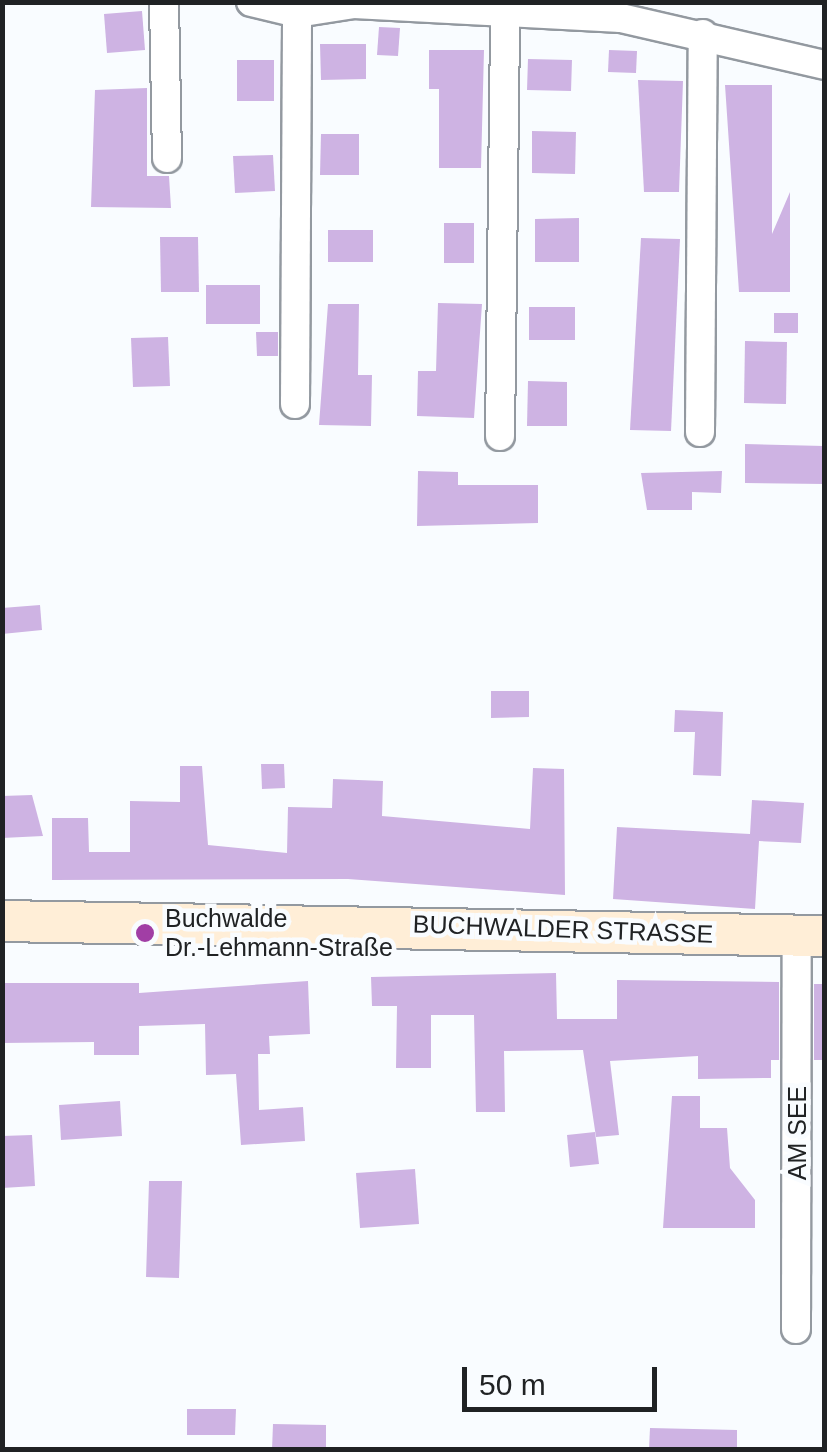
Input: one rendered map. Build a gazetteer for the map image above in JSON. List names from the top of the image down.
{
  "streets": {
    "street": ["BUCHWALDER STRASSE", "AM SEE"]
  },
  "crossings": [
    ["BUCHWALDER STRASSE", "AM SEE"]
  ],
  "places": ["Buchwalde Dr.-Lehmann-Straße"],
  "scale_bar": "50 m"
}
